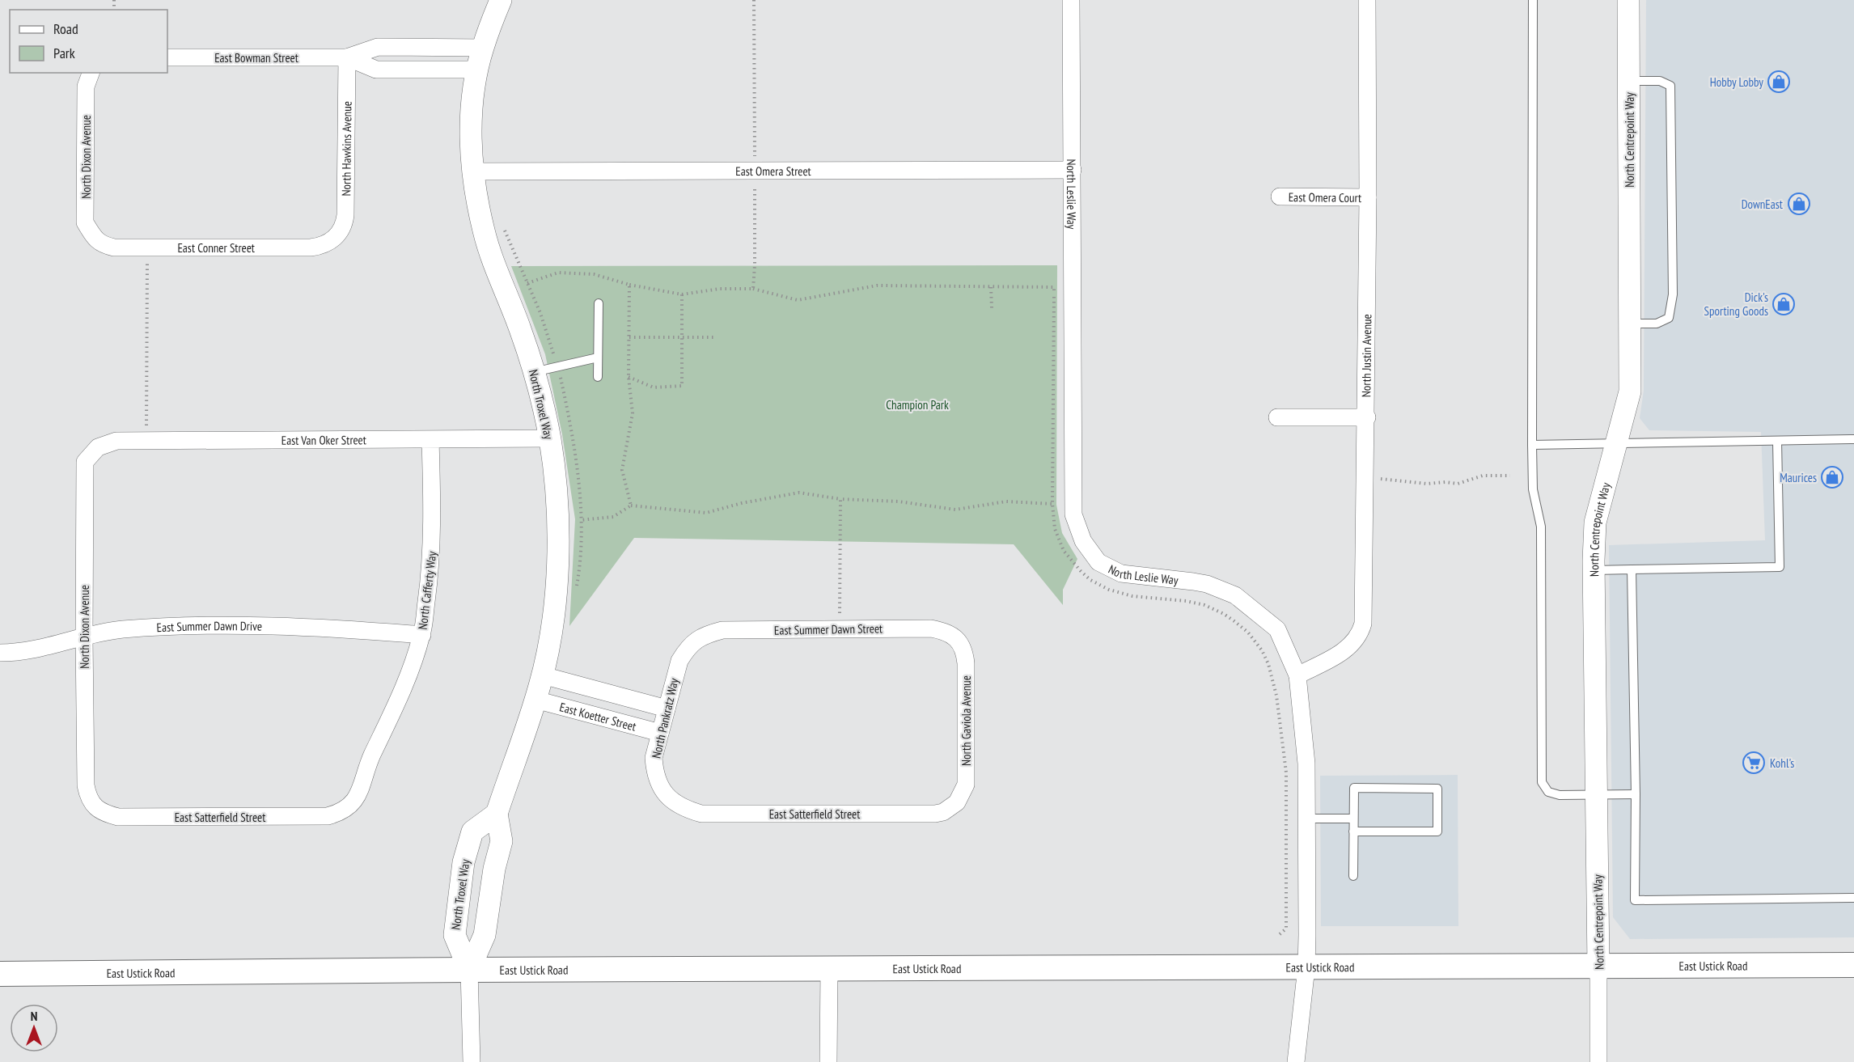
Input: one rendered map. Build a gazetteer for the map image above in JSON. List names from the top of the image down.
{
  "streets": {
    "main road": ["East Ustick Road"],
    "street": [
      "East Bowman Street",
      "North Centrepoint Way",
      "North Hawkins Avenue",
      "North Dixon Avenue",
      "East Omera Street",
      "North Leslie Way",
      "East Omera Court",
      "East Conner Street",
      "North Justin Avenue",
      "North Troxel Way",
      "East Van Oker Street",
      "North Cafferty Way",
      "East Summer Dawn Drive",
      "East Summer Dawn Street",
      "East Koetter Street",
      "North Pankratz Way",
      "North Gaviola Avenue",
      "East Satterfield Street"
    ]
  },
  "crossings": [
    ["East Bowman Street", "North Hawkins Avenue"],
    ["East Bowman Street", "North Troxel Way"],
    ["North Centrepoint Way", "East Ustick Road"],
    ["North Hawkins Avenue", "East Conner Street"],
    ["North Dixon Avenue", "East Conner Street"],
    ["North Dixon Avenue", "East Van Oker Street"],
    ["North Dixon Avenue", "East Summer Dawn Drive"],
    ["North Dixon Avenue", "East Satterfield Street"],
    ["East Omera Street", "North Leslie Way"],
    ["East Omera Street", "North Troxel Way"],
    ["North Leslie Way", "North Justin Avenue"],
    ["North Leslie Way", "East Ustick Road"],
    ["East Omera Court", "North Justin Avenue"],
    ["North Troxel Way", "East Van Oker Street"],
    ["North Troxel Way", "East Koetter Street"],
    ["North Troxel Way", "East Ustick Road"],
    ["East Van Oker Street", "North Cafferty Way"],
    ["North Cafferty Way", "East Summer Dawn Drive"],
    ["North Cafferty Way", "East Satterfield Street"],
    ["East Summer Dawn Street", "North Pankratz Way"],
    ["East Summer Dawn Street", "North Gaviola Avenue"],
    ["East Koetter Street", "North Pankratz Way"],
    ["North Pankratz Way", "East Satterfield Street"],
    ["North Gaviola Avenue", "East Satterfield Street"]
  ],
  "parks": ["Champion Park"],
  "places": {
    "shop": [
      "Hobby Lobby",
      "DownEast",
      "Dick's Sporting Goods",
      "Maurices"
    ],
    "supermarket": ["Kohl's"]
  },
  "legend": ["Road", "Park"],
  "north": "top"
}
